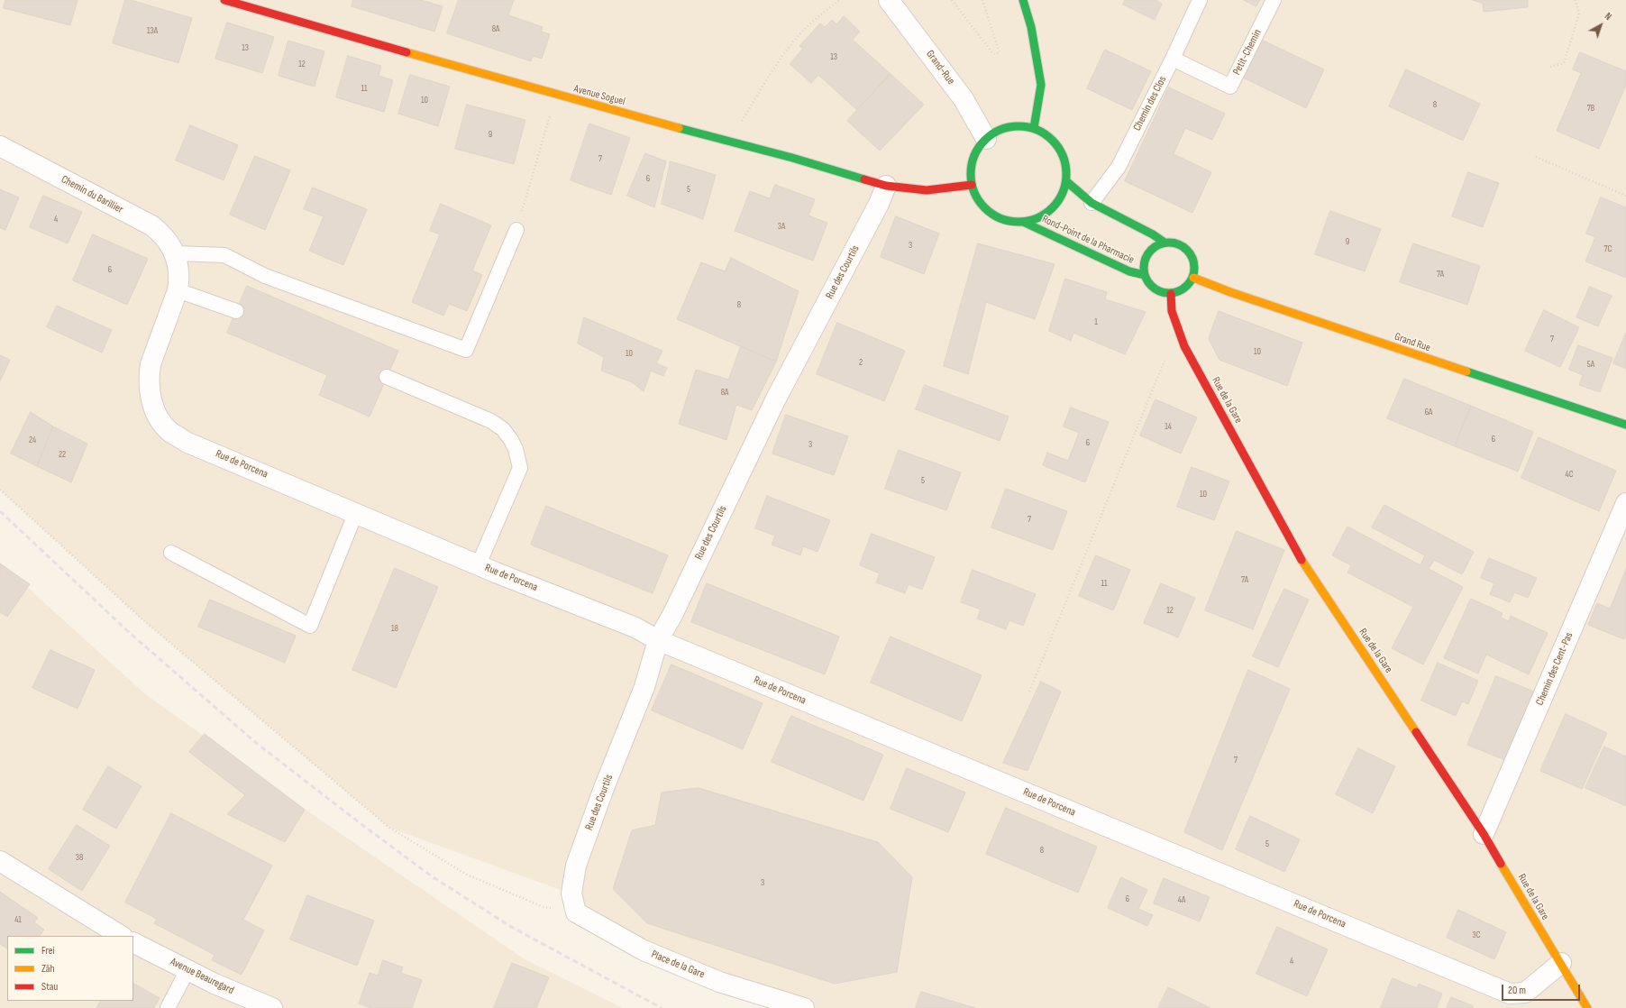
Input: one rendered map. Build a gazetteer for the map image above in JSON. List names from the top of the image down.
{
  "streets": {
    "main road": [
      "Avenue Soguel",
      "Rond-Point de la Pharmacie",
      "Grand Rue",
      "Rue de la Gare"
    ],
    "street": [
      "Grand-Rue",
      "Chemin du Barillier",
      "Rue des Courtils",
      "Rue de Porcena",
      "Chemin des Cent-Pas",
      "Place de la Gare",
      "Avenue Beauregard"
    ],
    "lane": ["Petit-Chemin", "Chemin des Clos"]
  },
  "crossings": [
    ["Petit-Chemin", "Chemin des Clos"],
    ["Grand-Rue", "Avenue Soguel"],
    ["Grand-Rue", "Rond-Point de la Pharmacie"],
    ["Avenue Soguel", "Rond-Point de la Pharmacie"],
    ["Avenue Soguel", "Rue des Courtils"],
    ["Chemin du Barillier", "Rue de Porcena"],
    ["Rond-Point de la Pharmacie", "Grand Rue"],
    ["Rond-Point de la Pharmacie", "Rue de la Gare"],
    ["Rue des Courtils", "Rue de Porcena"],
    ["Rue des Courtils", "Place de la Gare"],
    ["Grand Rue", "Rue de la Gare"],
    ["Rue de la Gare", "Rue de Porcena"],
    ["Rue de la Gare", "Chemin des Cent-Pas"]
  ],
  "house_numbers": [
    "8A",
    "13A",
    "13",
    "13",
    "12",
    "11",
    "10",
    "8",
    "7B",
    "9",
    "7",
    "6",
    "5",
    "4",
    "3A",
    "9",
    "3",
    "7C",
    "6",
    "7A",
    "8",
    "1",
    "7",
    "10",
    "10",
    "2",
    "5A",
    "8A",
    "6A",
    "14",
    "6",
    "24",
    "6",
    "3",
    "22",
    "4C",
    "5",
    "10",
    "7",
    "7A",
    "11",
    "12",
    "18",
    "7",
    "5",
    "8",
    "38",
    "3",
    "6",
    "4A",
    "41",
    "3C",
    "4"
  ],
  "legend": ["Frei", "Zäh", "Stau"],
  "scale_bar": "20 m",
  "north": "top right"
}
